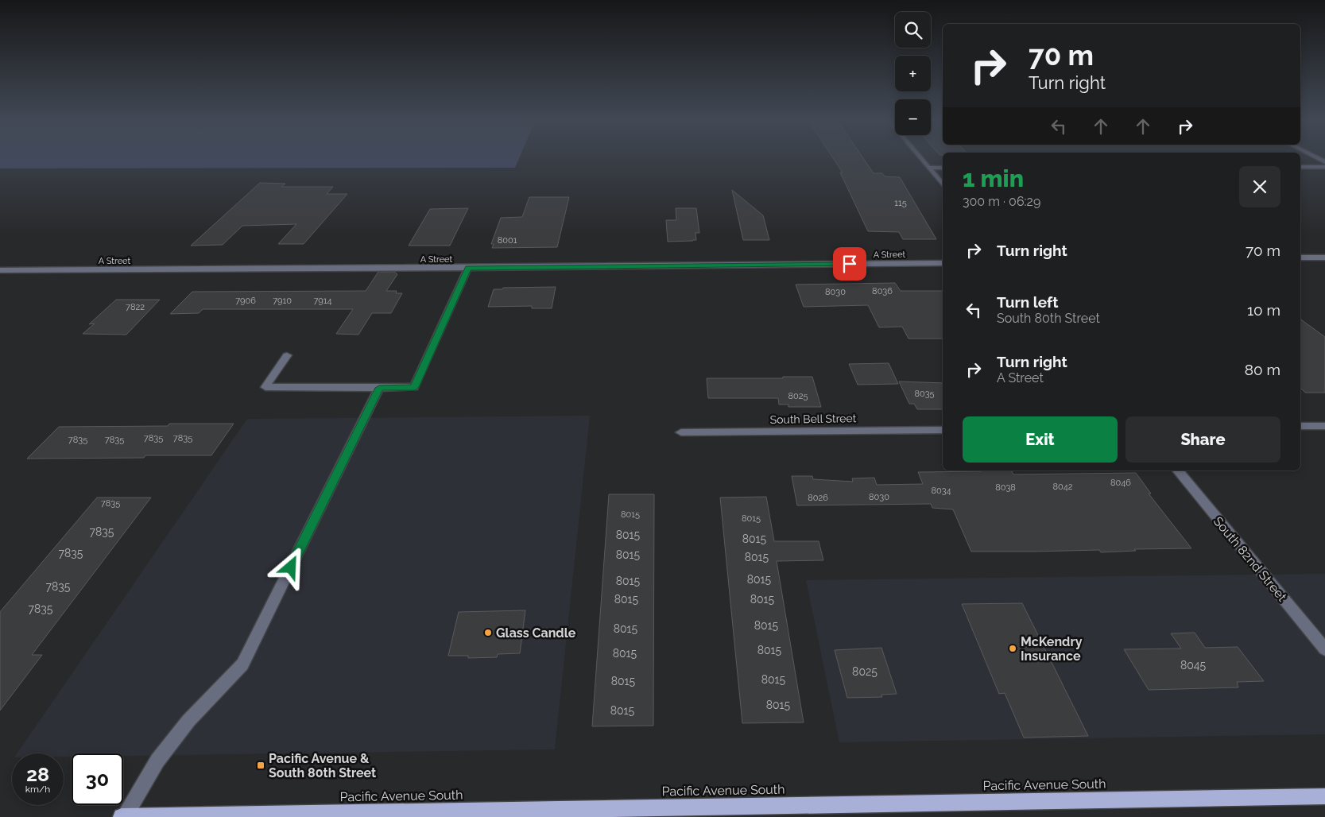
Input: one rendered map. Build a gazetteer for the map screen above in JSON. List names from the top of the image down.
{
  "streets": {
    "main road": ["Pacific Avenue South"],
    "street": ["A Street", "South Bell Street", "South 82nd Street"]
  },
  "places": {
    "other": ["Glass Candle", "McKendry Insurance"],
    "transit": ["Pacific Avenue & South 80th Street"]
  },
  "house_numbers": [
    "115",
    "8001",
    "8036",
    "8030",
    "7906",
    "7910",
    "7914",
    "7822",
    "8035",
    "8025",
    "7835",
    "7835",
    "7835",
    "7835",
    "8046",
    "8042",
    "8038",
    "8034",
    "8030",
    "8026",
    "7835",
    "8015",
    "8015",
    "7835",
    "8015",
    "8015",
    "7835",
    "8015",
    "8015",
    "8015",
    "8015",
    "7835",
    "8015",
    "8015",
    "7835",
    "8015",
    "8015",
    "8015",
    "8015",
    "8045",
    "8025",
    "8015",
    "8015",
    "8015",
    "8015"
  ],
  "page": {
    "map_buttons": ["+", "−"],
    "turn": ["70 m", "Turn right"],
    "heading": ["1 min", "300 m · 06:29"],
    "list": [
      {
        "name": "Turn right",
        "value": "70 m"
      },
      {
        "name": "Turn left",
        "note": "South 80th Street",
        "value": "10 m"
      },
      {
        "name": "Turn right",
        "note": "A Street",
        "value": "80 m"
      }
    ],
    "buttons": ["Exit", "Share"],
    "speed": "28 km/h",
    "limit": "30"
  }
}
